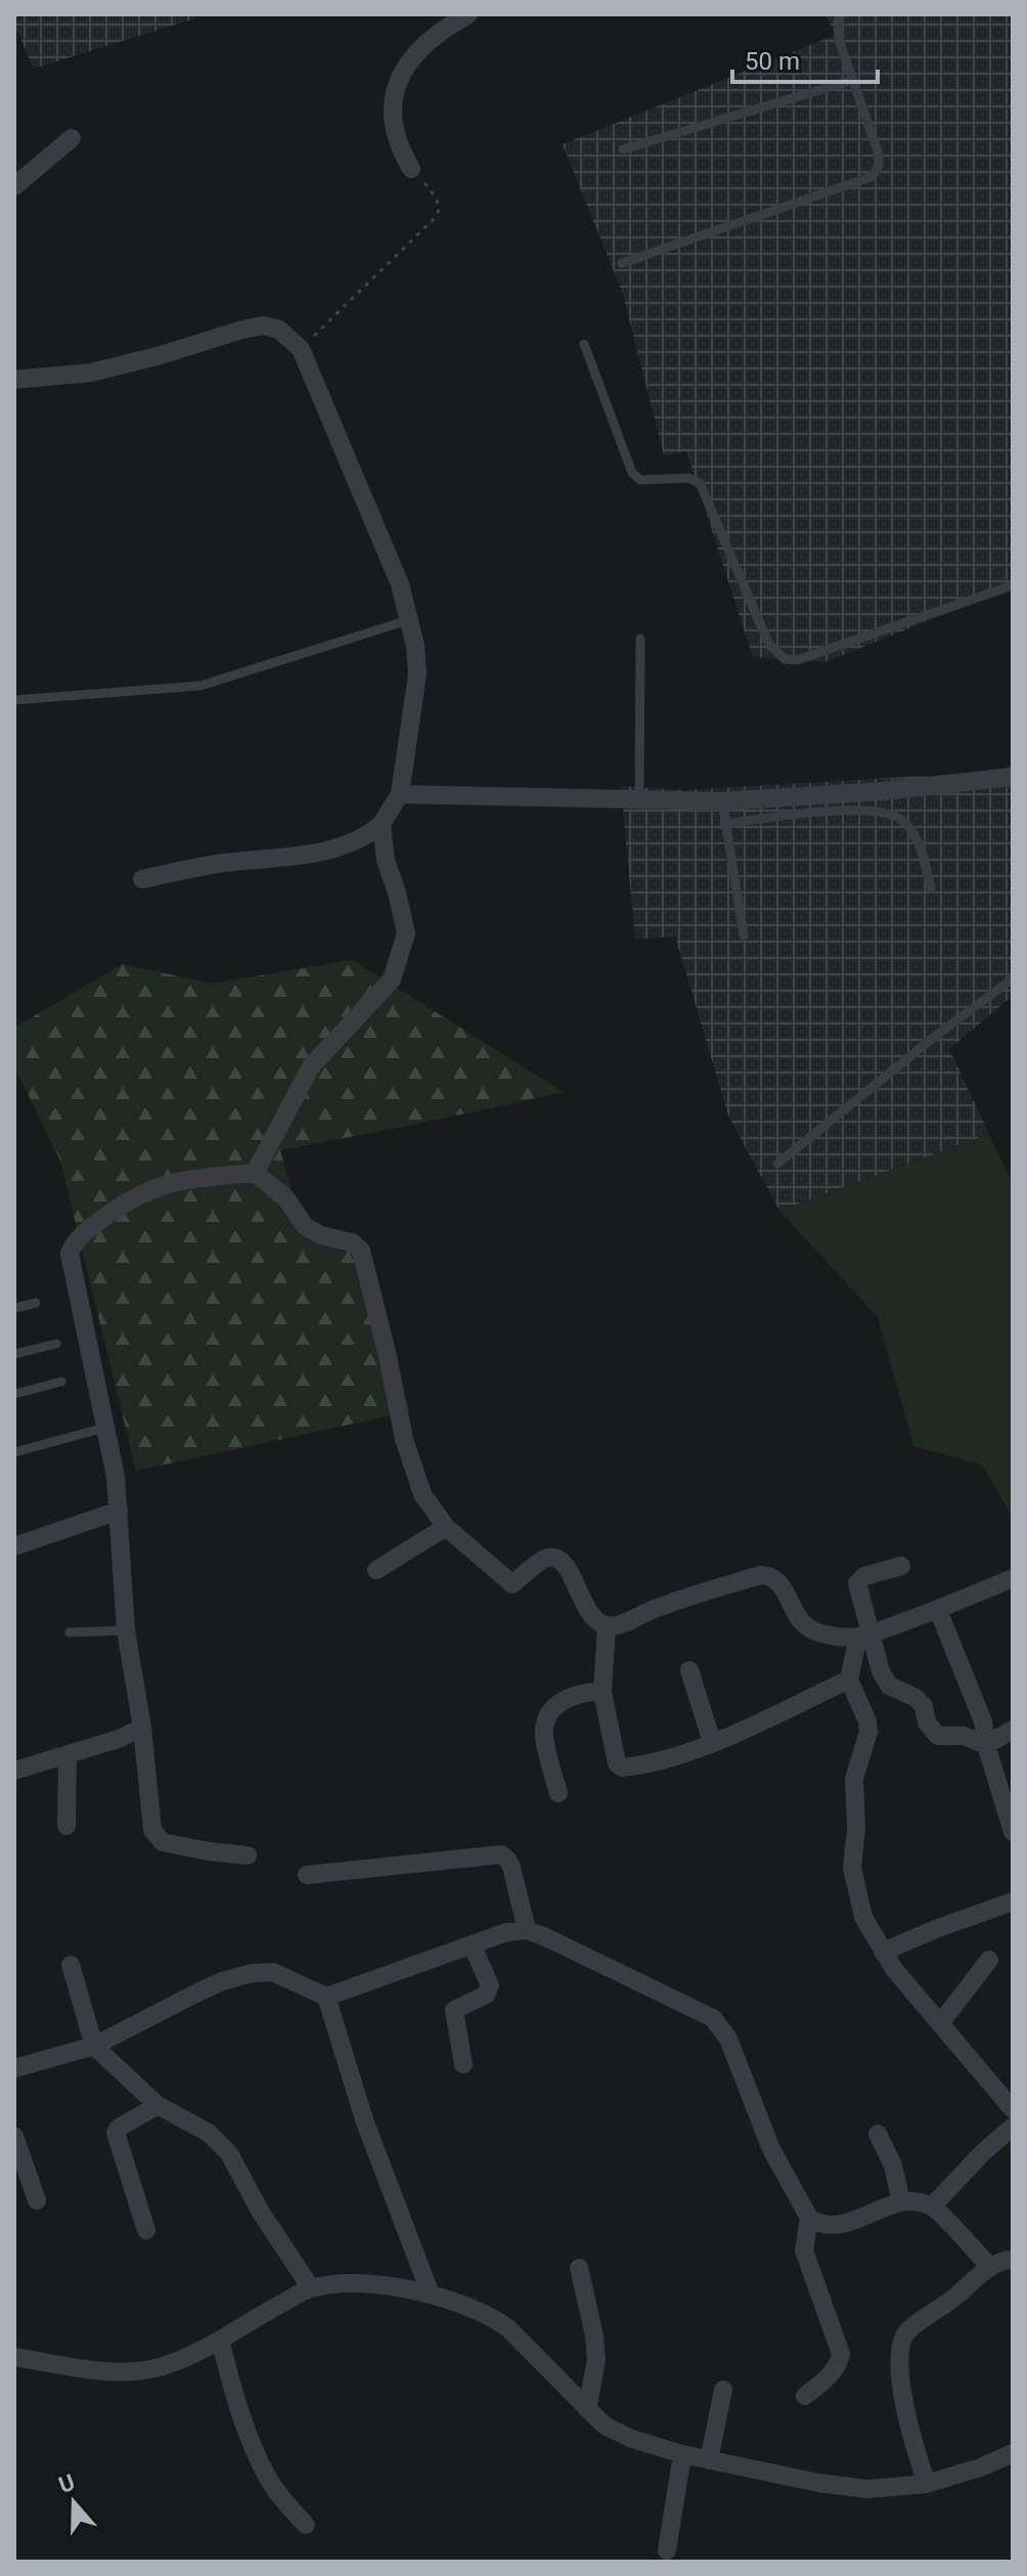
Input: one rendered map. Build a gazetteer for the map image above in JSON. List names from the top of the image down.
{
  "scale_bar": "50 m",
  "north": "top"
}
